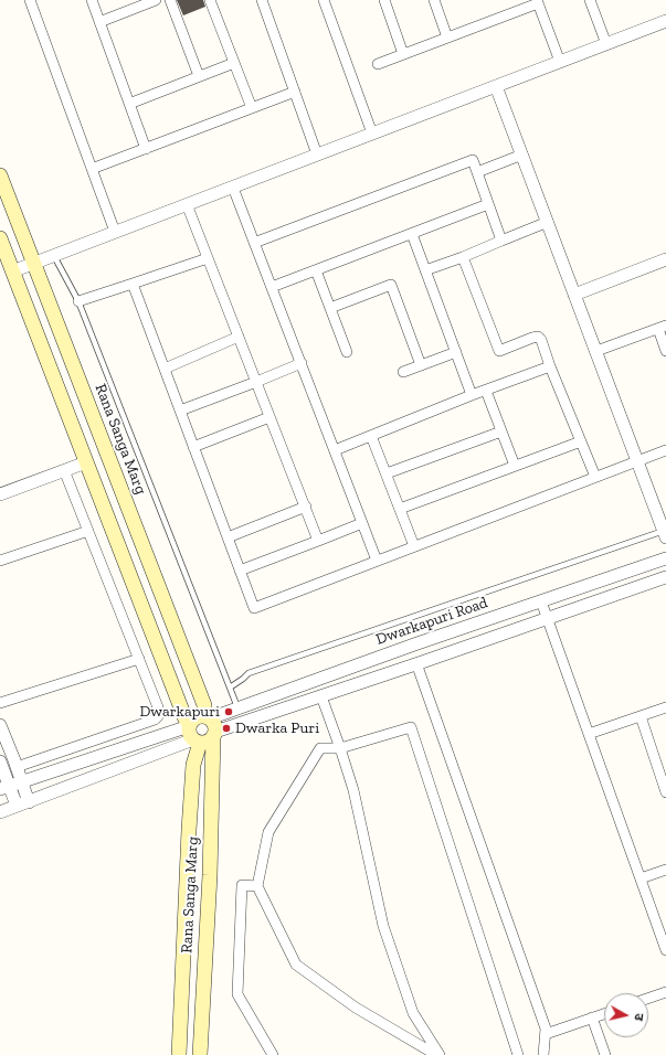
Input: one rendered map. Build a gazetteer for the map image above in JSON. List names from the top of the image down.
{
  "streets": {
    "main road": ["Rana Sanga Marg"],
    "street": ["Dwarkapuri Road"]
  },
  "crossings": [
    ["Rana Sanga Marg", "Dwarkapuri Road"]
  ],
  "places": ["Dwarkapuri", "Dwarka Puri"],
  "north": "right"
}
